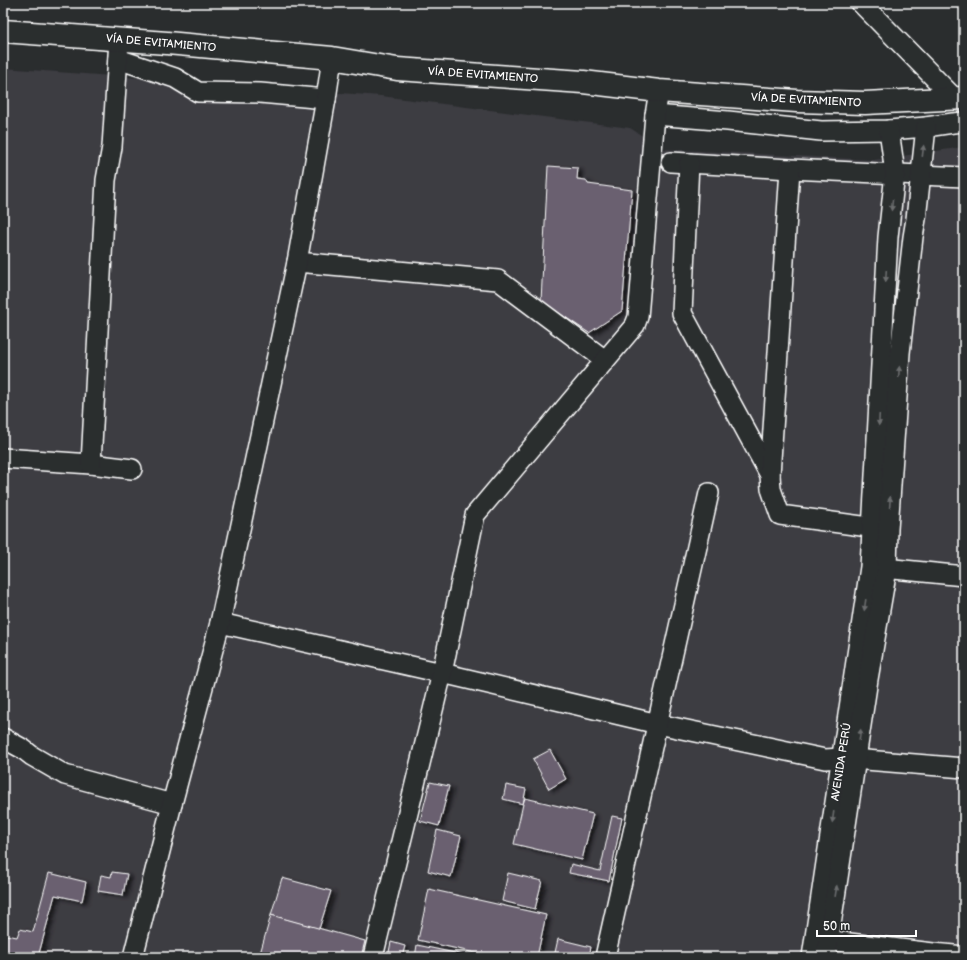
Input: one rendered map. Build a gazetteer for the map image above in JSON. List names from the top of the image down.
{
  "streets": {
    "highway": ["VÍA DE EVITAMIENTO"],
    "street": ["AVENIDA PERÚ"]
  },
  "scale_bar": "50 m"
}
